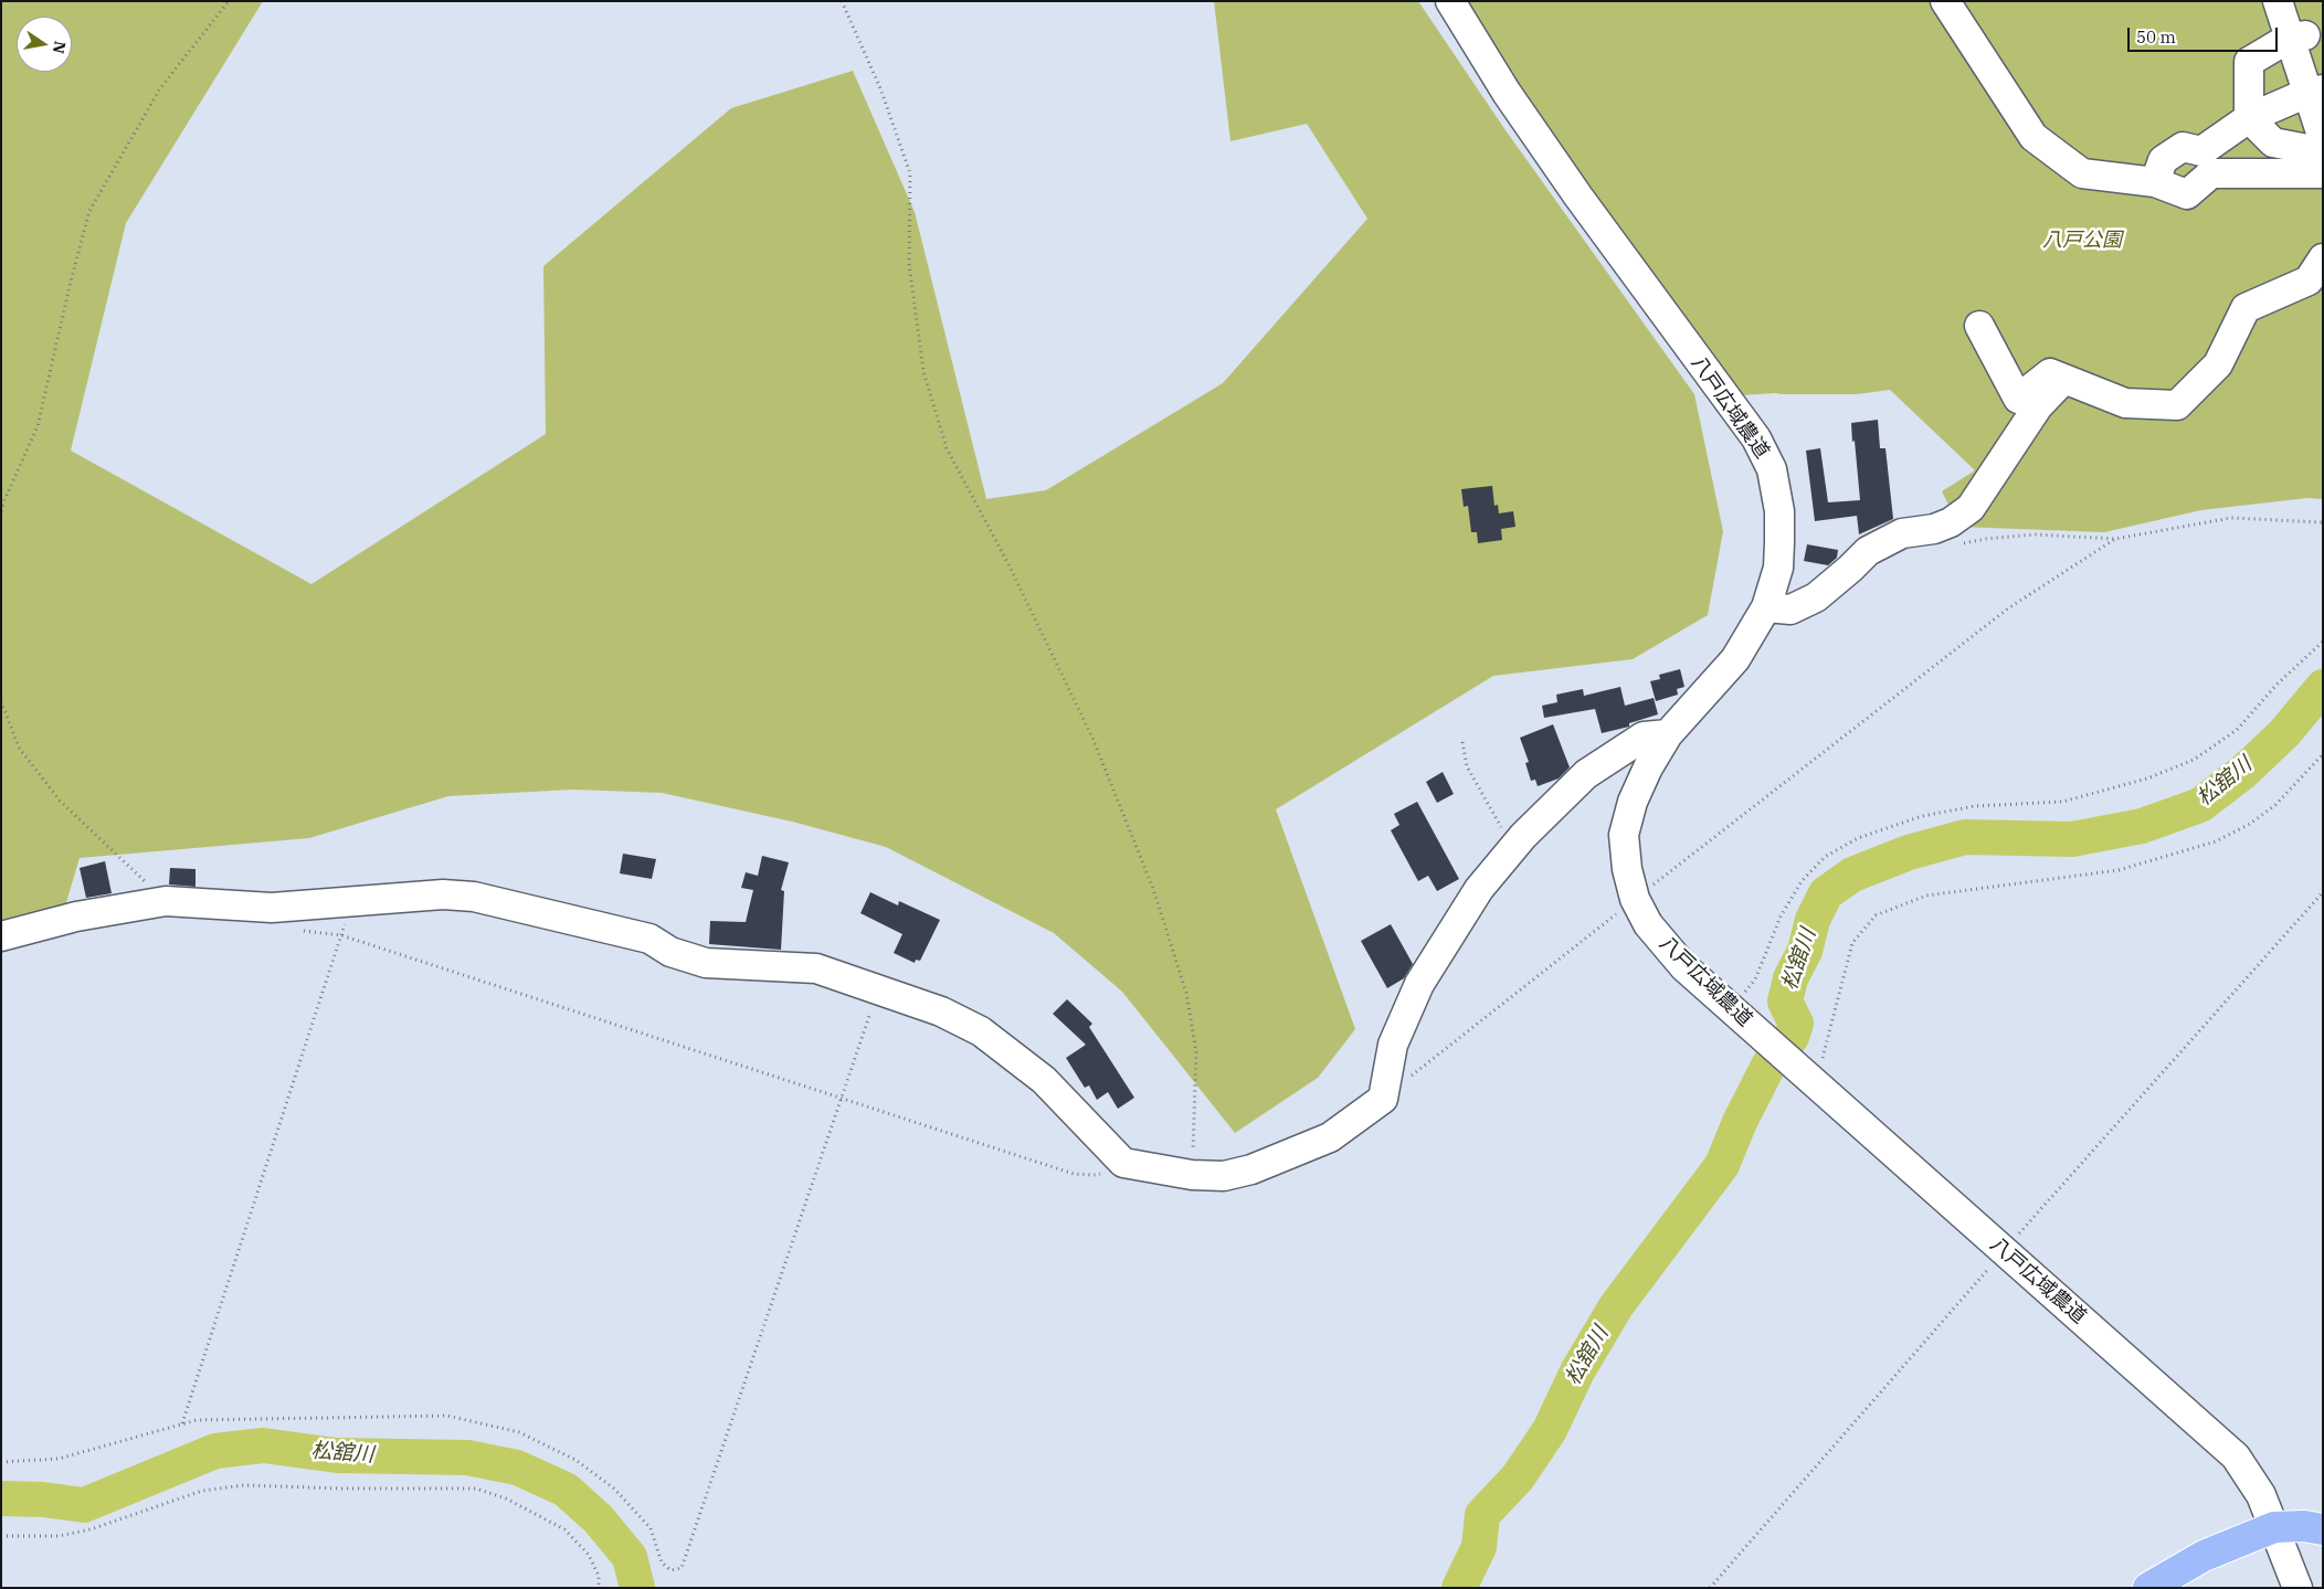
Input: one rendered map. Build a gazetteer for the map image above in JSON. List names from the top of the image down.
{
  "streets": {
    "street": ["八戸広域農道"]
  },
  "water": ["松舘川"],
  "parks": ["八戸公園"],
  "scale_bar": "50 m",
  "north": "right"
}
